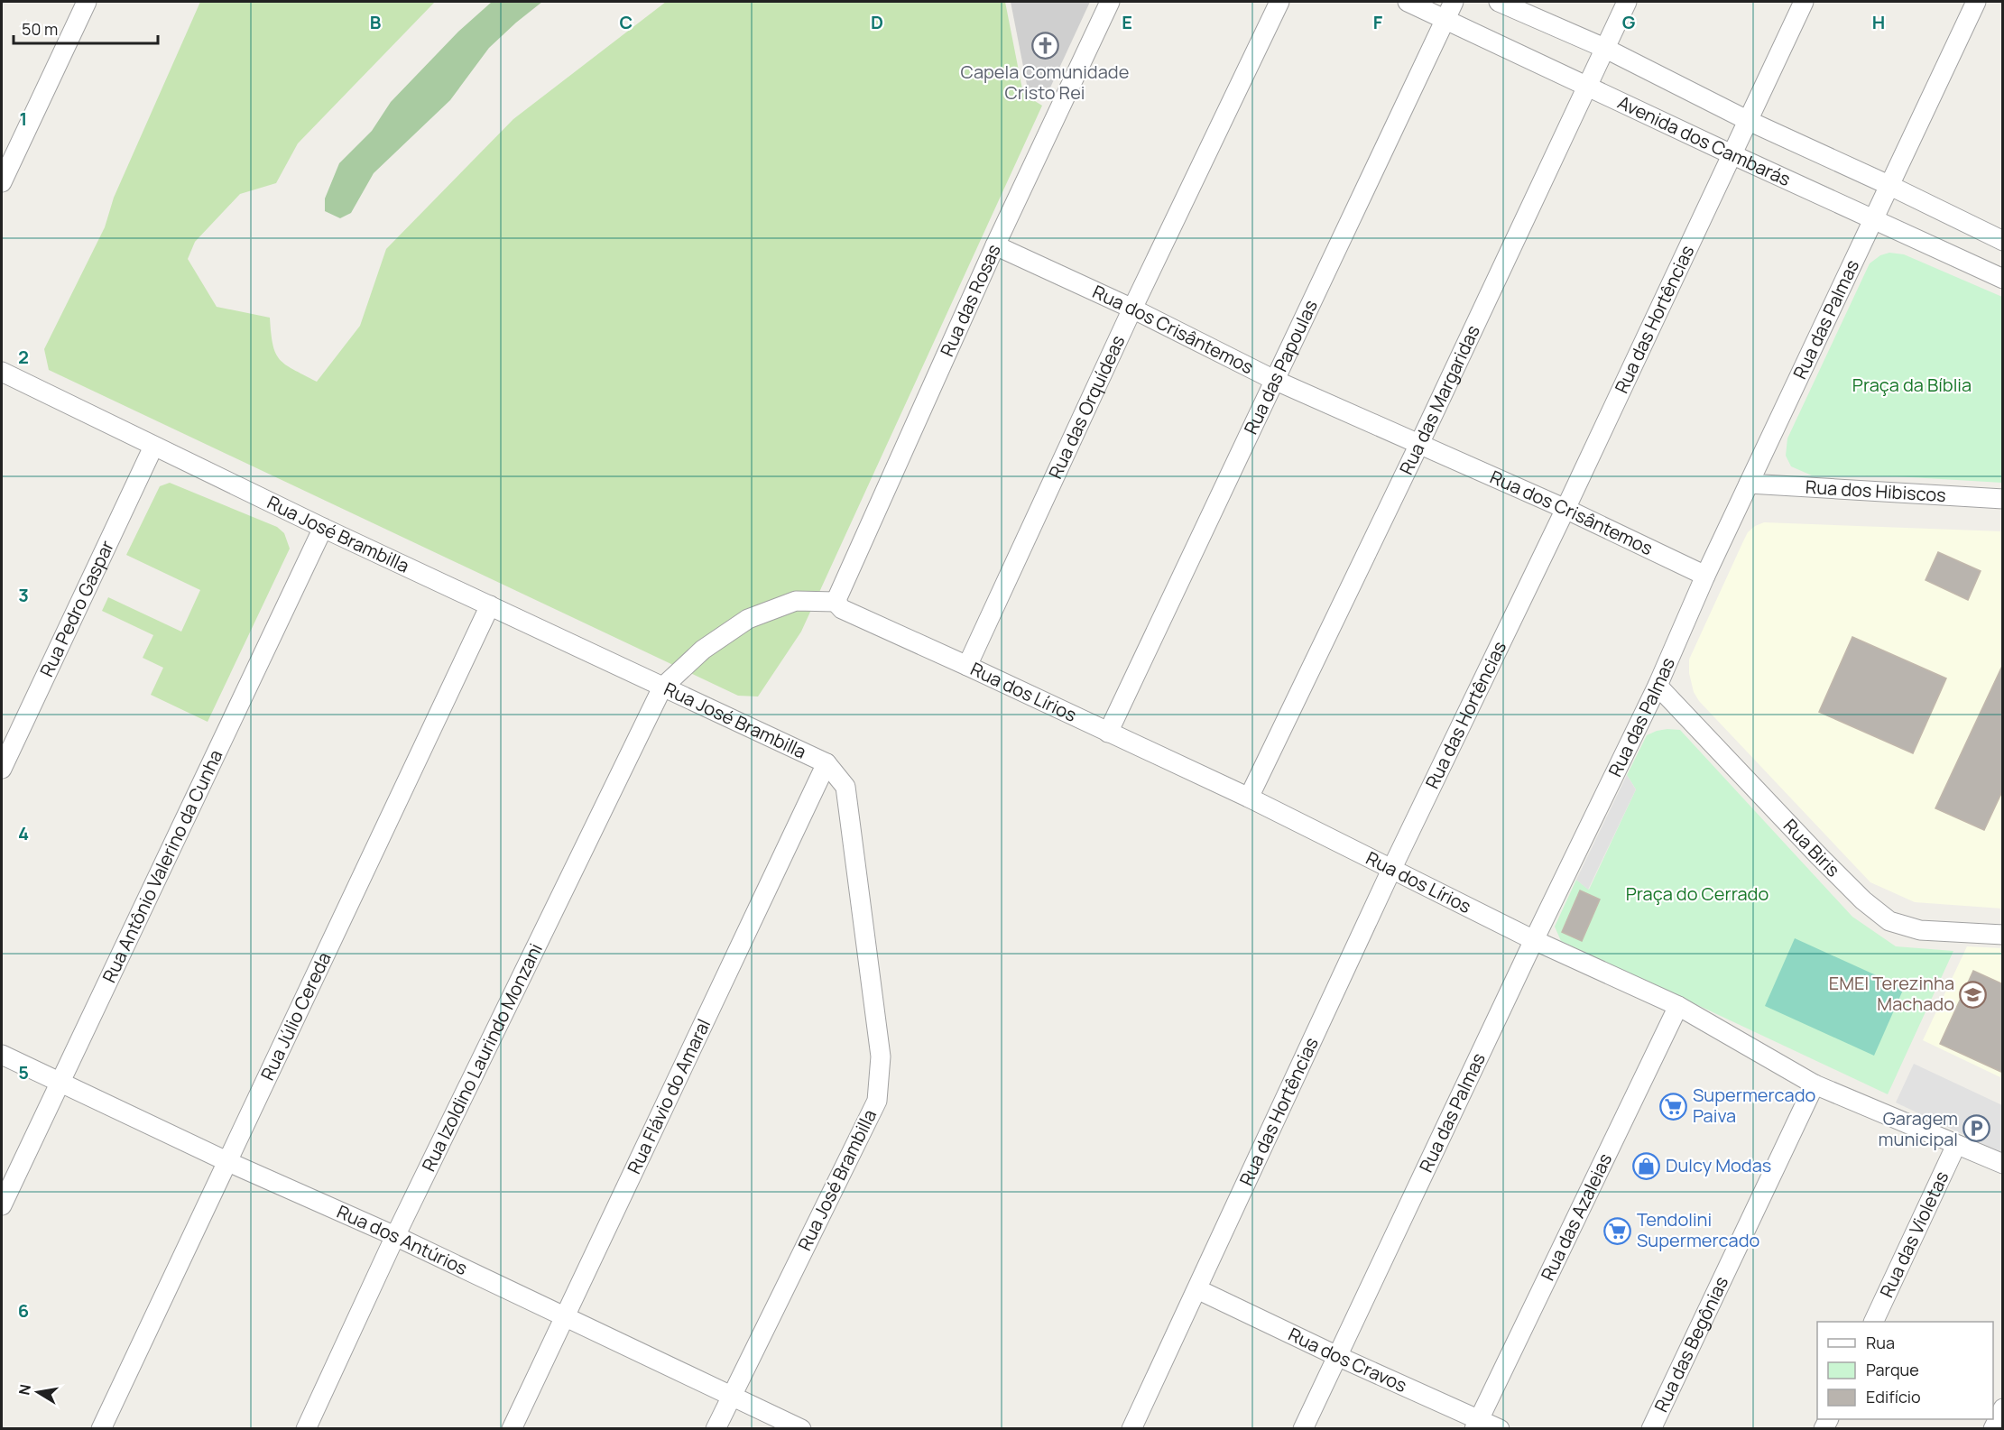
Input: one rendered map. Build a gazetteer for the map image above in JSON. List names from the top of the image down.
{
  "streets": {
    "street": [
      "Avenida dos Cambarás",
      "Rua das Rosas",
      "Rua das Hortências",
      "Rua das Palmas",
      "Rua dos Crisântemos",
      "Rua das Papoulas",
      "Rua das Margaridas",
      "Rua das Orquídeas",
      "Rua dos Hibiscos",
      "Rua José Brambilla",
      "Rua Pedro Gaspar",
      "Rua dos Lírios",
      "Rua Biris",
      "Rua Antônio Valerino da Cunha",
      "Rua Júlio Cereda",
      "Rua Izoldino Laurindo Monzani",
      "Rua Flávio do Amaral",
      "Rua das Azaleias",
      "Rua das Violetas",
      "Rua dos Antúrios",
      "Rua das Begônias",
      "Rua dos Cravos"
    ]
  },
  "crossings": [
    ["Avenida dos Cambarás", "Rua das Hortências"],
    ["Avenida dos Cambarás", "Rua das Palmas"],
    ["Avenida dos Cambarás", "Rua das Papoulas"],
    ["Avenida dos Cambarás", "Rua das Margaridas"],
    ["Rua das Rosas", "Rua dos Crisântemos"],
    ["Rua das Rosas", "Rua dos Lírios"],
    ["Rua das Hortências", "Rua dos Crisântemos"],
    ["Rua das Hortências", "Rua dos Lírios"],
    ["Rua das Hortências", "Rua dos Cravos"],
    ["Rua das Palmas", "Rua dos Crisântemos"],
    ["Rua das Palmas", "Rua dos Hibiscos"],
    ["Rua das Palmas", "Rua dos Lírios"],
    ["Rua das Palmas", "Rua Biris"],
    ["Rua das Palmas", "Rua dos Cravos"],
    ["Rua dos Crisântemos", "Rua das Papoulas"],
    ["Rua dos Crisântemos", "Rua das Margaridas"],
    ["Rua dos Crisântemos", "Rua das Orquídeas"],
    ["Rua das Papoulas", "Rua dos Lírios"],
    ["Rua das Margaridas", "Rua dos Lírios"],
    ["Rua das Orquídeas", "Rua dos Lírios"],
    ["Rua José Brambilla", "Rua Pedro Gaspar"],
    ["Rua José Brambilla", "Rua Antônio Valerino da Cunha"],
    ["Rua José Brambilla", "Rua Júlio Cereda"],
    ["Rua José Brambilla", "Rua Izoldino Laurindo Monzani"],
    ["Rua José Brambilla", "Rua Flávio do Amaral"],
    ["Rua José Brambilla", "Rua dos Antúrios"],
    ["Rua dos Lírios", "Rua das Azaleias"],
    ["Rua dos Lírios", "Rua das Violetas"],
    ["Rua dos Lírios", "Rua das Begônias"],
    ["Rua Antônio Valerino da Cunha", "Rua dos Antúrios"],
    ["Rua Júlio Cereda", "Rua dos Antúrios"],
    ["Rua Izoldino Laurindo Monzani", "Rua dos Antúrios"],
    ["Rua Flávio do Amaral", "Rua dos Antúrios"],
    ["Rua das Azaleias", "Rua dos Cravos"]
  ],
  "parks": ["Praça da Bíblia", "Praça do Cerrado"],
  "places": {
    "church": ["Capela Comunidade Cristo Rei"],
    "school or university": ["EMEI Terezinha Machado"],
    "supermarket": ["Supermercado Paiva", "Tendolini Supermercado"],
    "parking": ["Garagem municipal"],
    "shop": ["Dulcy Modas"]
  },
  "legend": ["Rua", "Parque", "Edifício"],
  "scale_bar": "50 m",
  "north": "left",
  "grid": {
    "columns": [
      "B",
      "C",
      "D",
      "E",
      "F",
      "G",
      "H"
    ],
    "rows": [
      "1",
      "2",
      "3",
      "4",
      "5",
      "6"
    ]
  }
}
